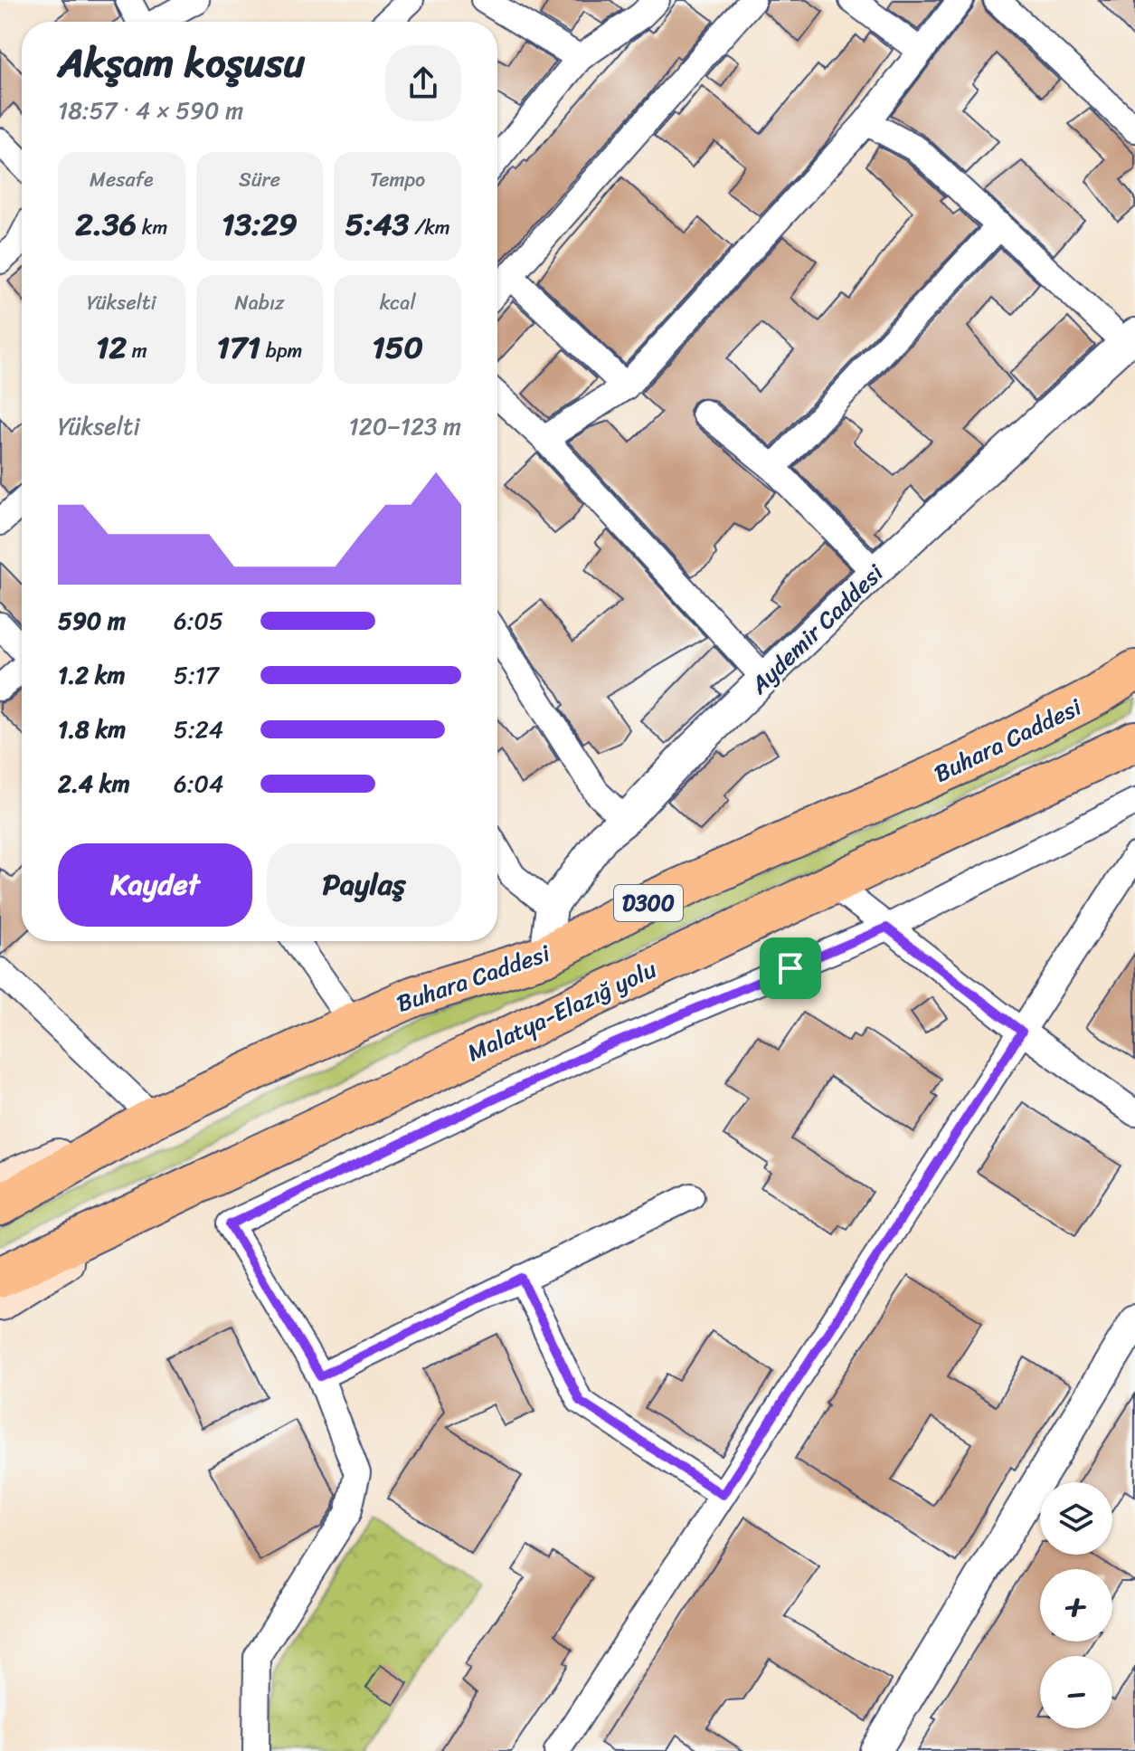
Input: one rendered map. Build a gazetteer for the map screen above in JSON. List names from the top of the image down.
{
  "streets": {
    "highway": ["Buhara Caddesi", "D300", "Malatya-Elazığ yolu"],
    "street": ["Aydemir Caddesi"]
  },
  "crossings": [
    ["Aydemir Caddesi", "Buhara Caddesi"]
  ],
  "page": {
    "heading": ["Akşam koşusu", "18:57 · 4 × 590 m"],
    "stats": [
      ["Mesafe", "2.36 km"],
      ["Süre", "13:29"],
      ["Tempo", "5:43 /km"],
      ["Yükselti", "12 m"],
      ["Nabız", "171 bpm"],
      ["kcal", "150"]
    ],
    "chart": ["Yükselti", "120–123 m"],
    "list": [
      {
        "name": "590 m",
        "note": "6:05"
      },
      {
        "name": "1.2 km",
        "note": "5:17"
      },
      {
        "name": "1.8 km",
        "note": "5:24"
      },
      {
        "name": "2.4 km",
        "note": "6:04"
      }
    ],
    "buttons": ["Kaydet", "Paylaş"],
    "map_buttons": ["+", "−"]
  }
}
